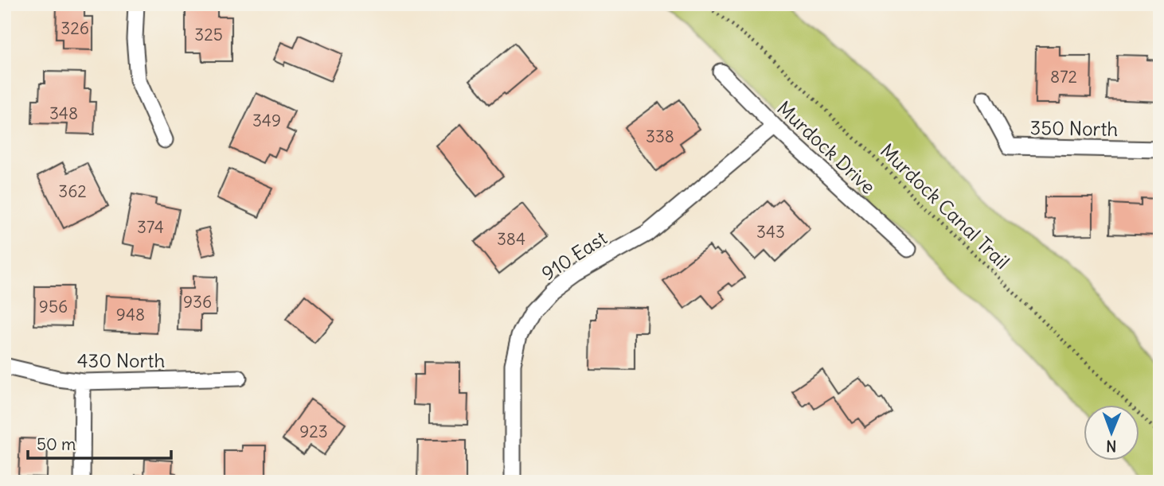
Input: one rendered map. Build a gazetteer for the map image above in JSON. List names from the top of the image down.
{
  "streets": {
    "street": [
      "350 North",
      "Murdock Drive",
      "910 East",
      "430 North"
    ],
    "path": ["Murdock Canal Trail"]
  },
  "crossings": [
    ["Murdock Drive", "910 East"]
  ],
  "house_numbers": [
    "326",
    "325",
    "872",
    "348",
    "349",
    "338",
    "362",
    "374",
    "343",
    "384",
    "936",
    "956",
    "948",
    "923"
  ],
  "scale_bar": "50 m",
  "north": "bottom"
}
